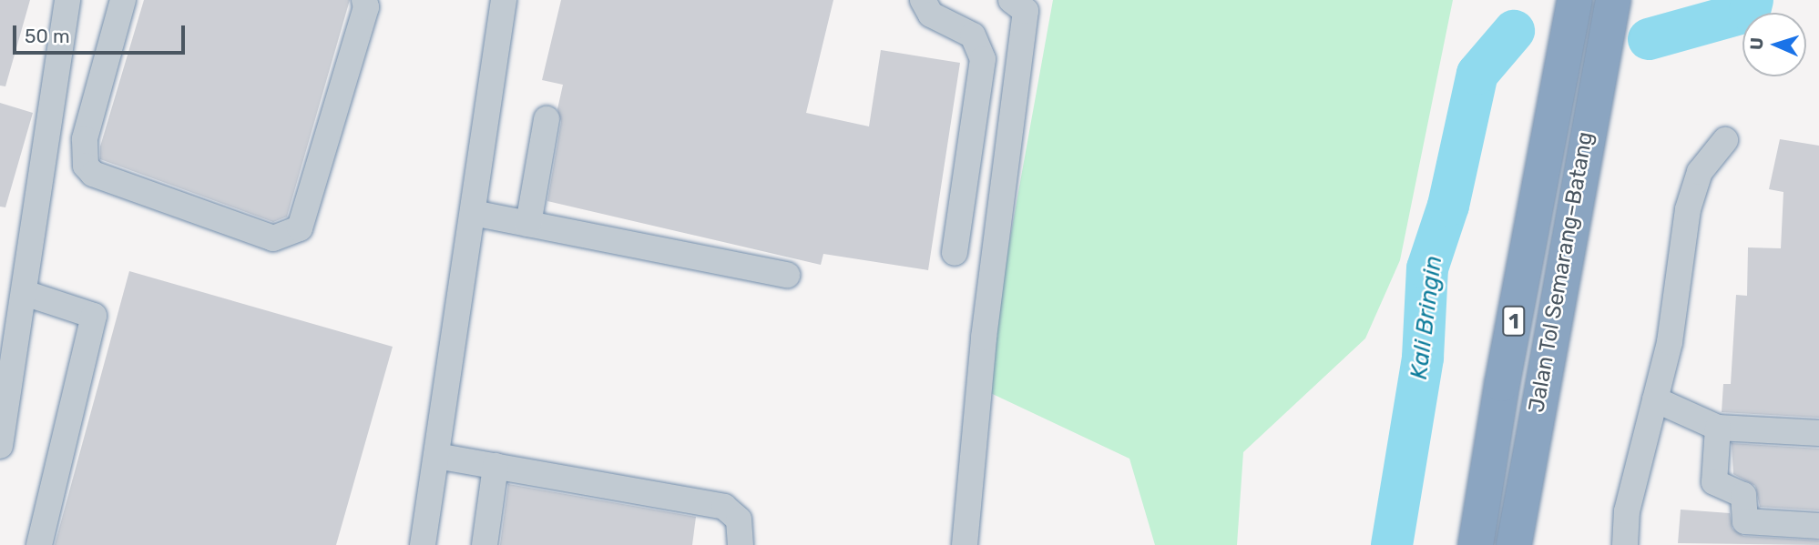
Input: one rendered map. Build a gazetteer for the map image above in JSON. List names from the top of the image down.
{
  "streets": {
    "highway": ["Jalan Tol Semarang–Batang", "1"]
  },
  "water": ["Kali Bringin"],
  "scale_bar": "50 m",
  "north": "left"
}
